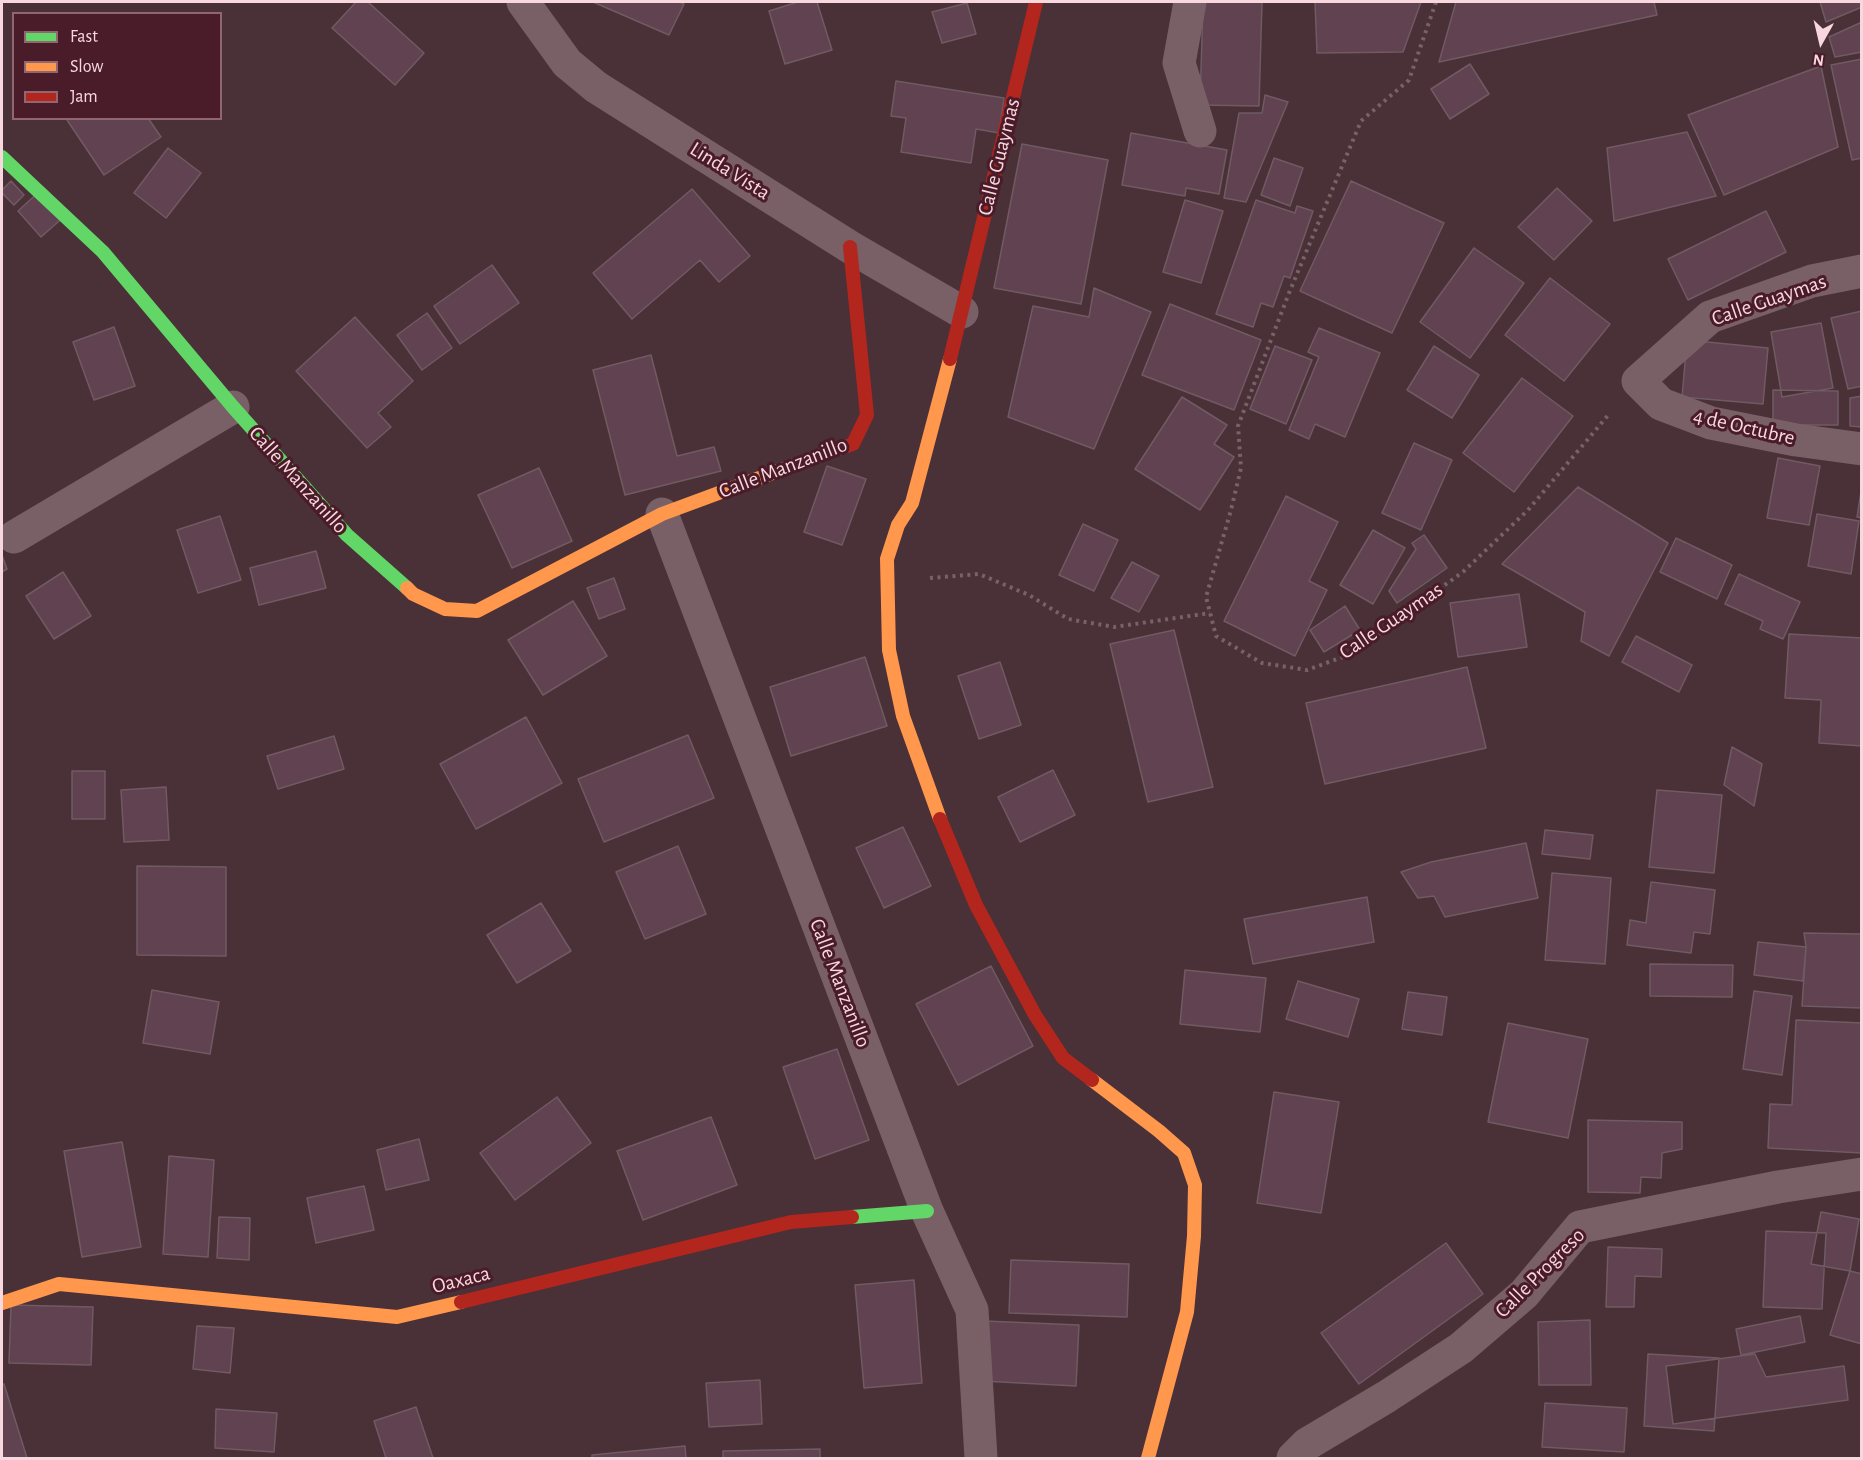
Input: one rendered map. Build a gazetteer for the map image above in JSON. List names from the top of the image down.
{
  "streets": {
    "street": [
      "Calle Guaymas",
      "Linda Vista",
      "4 de Octubre",
      "Calle Manzanillo",
      "Calle Progreso",
      "Oaxaca"
    ]
  },
  "crossings": [
    ["Calle Guaymas", "Linda Vista"],
    ["Calle Guaymas", "4 de Octubre"],
    ["Linda Vista", "Calle Manzanillo"],
    ["Calle Manzanillo", "Oaxaca"]
  ],
  "legend": ["Fast", "Slow", "Jam"],
  "north": "bottom"
}
